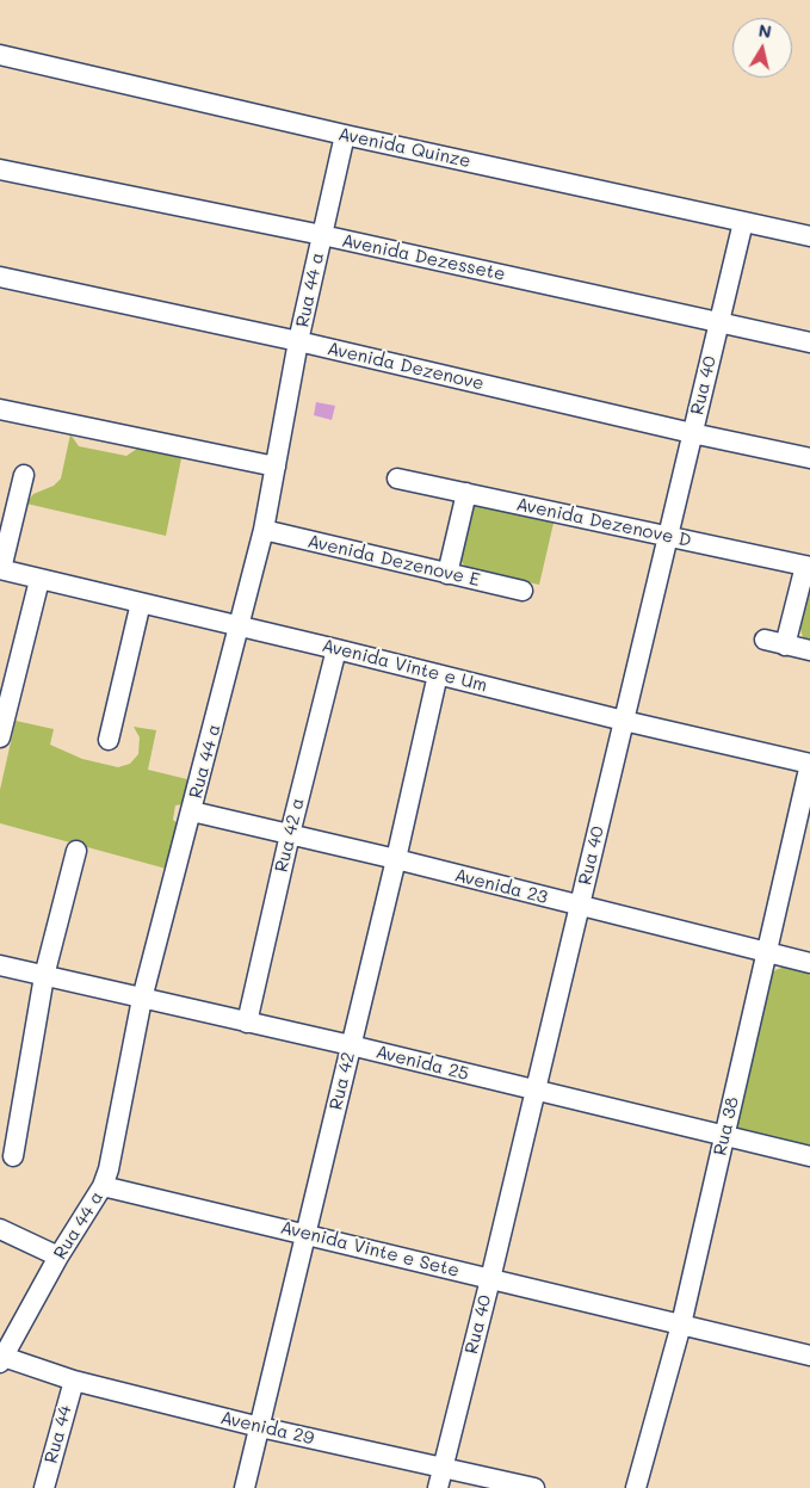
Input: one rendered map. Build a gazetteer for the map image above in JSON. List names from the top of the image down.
{
  "streets": {
    "street": [
      "Avenida Quinze",
      "Avenida Dezessete",
      "Rua 44 a",
      "Avenida Dezenove",
      "Rua 40",
      "Avenida Dezenove D",
      "Avenida Dezenove E",
      "Avenida Vinte e Um",
      "Rua 42 a",
      "Avenida 23",
      "Avenida 25",
      "Rua 42",
      "Rua 38",
      "Avenida Vinte e Sete",
      "Avenida 29",
      "Rua 44"
    ]
  },
  "crossings": [
    ["Avenida Quinze", "Rua 44 a"],
    ["Avenida Quinze", "Rua 40"],
    ["Avenida Dezessete", "Rua 44 a"],
    ["Avenida Dezessete", "Rua 40"],
    ["Rua 44 a", "Avenida Dezenove"],
    ["Rua 44 a", "Avenida Dezenove E"],
    ["Rua 44 a", "Avenida Vinte e Um"],
    ["Rua 44 a", "Avenida 23"],
    ["Rua 44 a", "Avenida 25"],
    ["Rua 44 a", "Avenida Vinte e Sete"],
    ["Rua 44 a", "Avenida 29"],
    ["Avenida Dezenove", "Rua 40"],
    ["Rua 40", "Avenida Dezenove D"],
    ["Rua 40", "Avenida Vinte e Um"],
    ["Rua 40", "Avenida 23"],
    ["Rua 40", "Avenida 25"],
    ["Rua 40", "Avenida Vinte e Sete"],
    ["Rua 40", "Avenida 29"],
    ["Avenida Vinte e Um", "Rua 42 a"],
    ["Avenida Vinte e Um", "Rua 42"],
    ["Avenida Vinte e Um", "Rua 38"],
    ["Rua 42 a", "Avenida 23"],
    ["Rua 42 a", "Avenida 25"],
    ["Avenida 23", "Rua 42"],
    ["Avenida 23", "Rua 38"],
    ["Avenida 25", "Rua 42"],
    ["Avenida 25", "Rua 38"],
    ["Rua 42", "Avenida Vinte e Sete"],
    ["Rua 42", "Avenida 29"],
    ["Rua 38", "Avenida Vinte e Sete"],
    ["Avenida 29", "Rua 44"]
  ],
  "north": "top"
}
